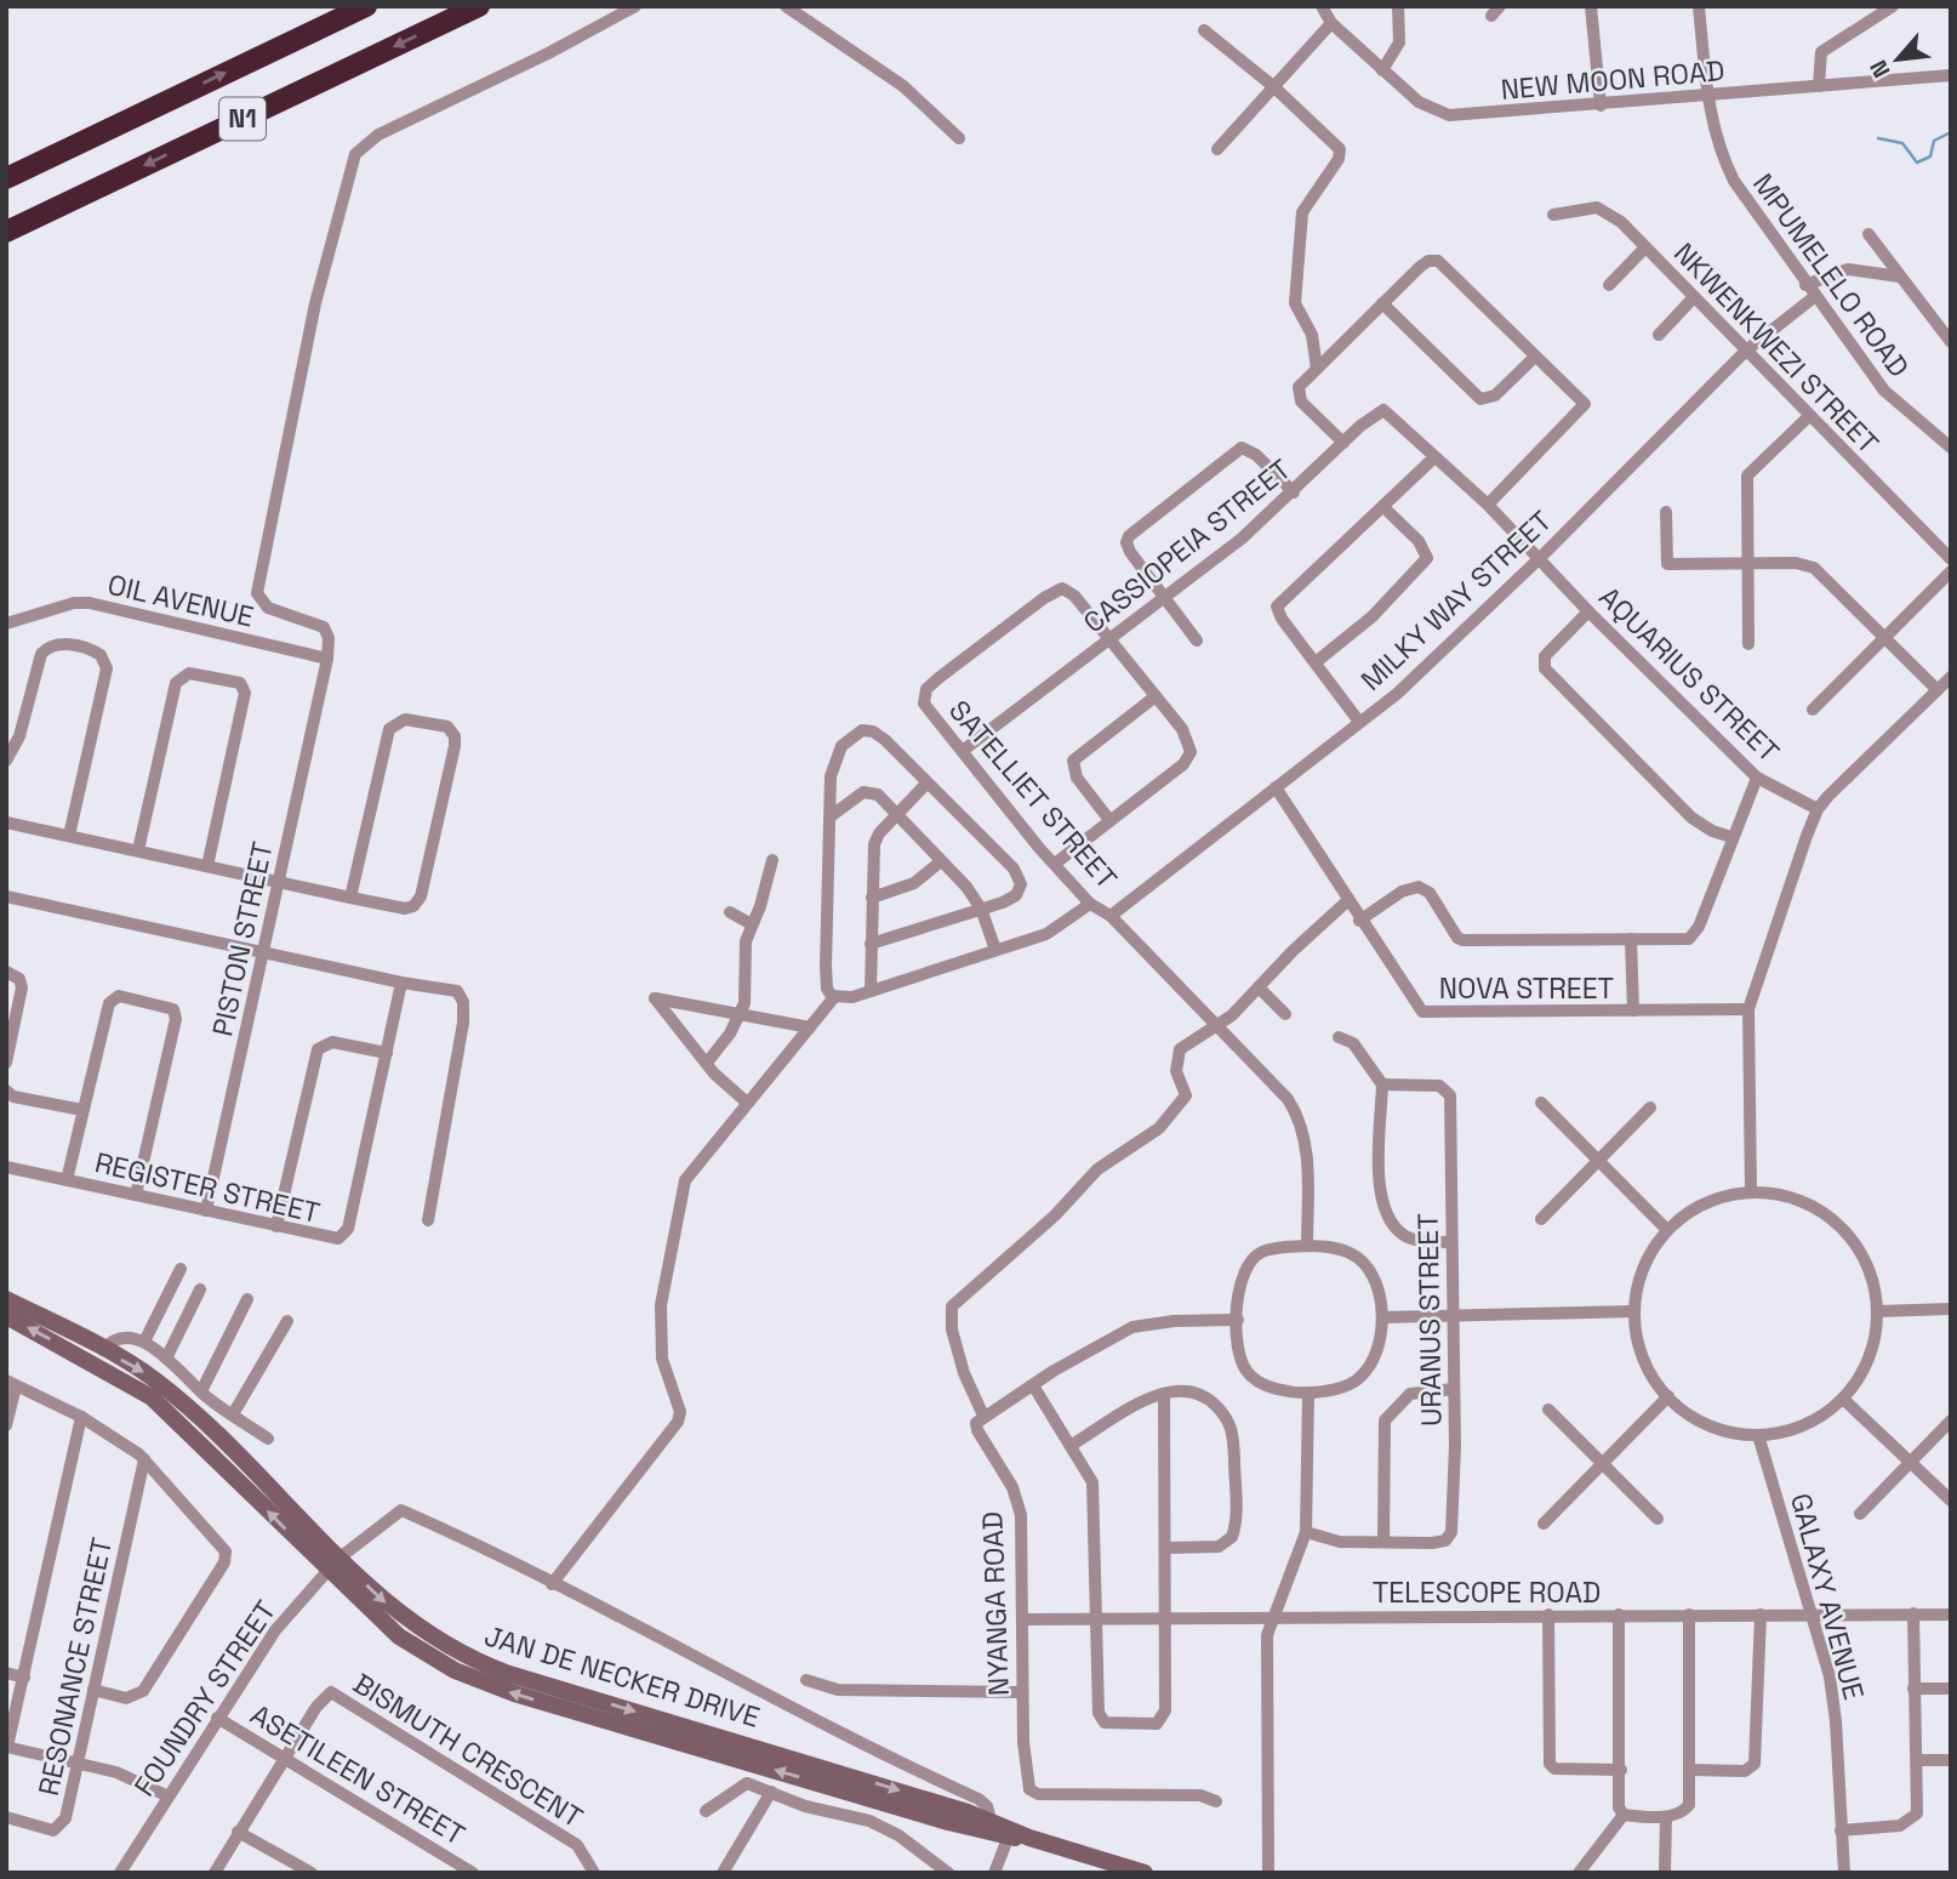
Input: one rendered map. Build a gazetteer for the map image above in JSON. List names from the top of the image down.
{
  "streets": {
    "highway": ["N1"],
    "main road": ["JAN DE NECKER DRIVE"],
    "street": [
      "NEW MOON ROAD",
      "MPUMELELO ROAD",
      "NKWENKWEZI STREET",
      "CASSIOPEIA STREET",
      "OIL AVENUE",
      "MILKY WAY STREET",
      "AQUARIUS STREET",
      "SATELLIET STREET",
      "PISTON STREET",
      "NOVA STREET",
      "REGISTER STREET",
      "URANUS STREET",
      "TELESCOPE ROAD",
      "GALAXY AVENUE",
      "NYANGA ROAD",
      "RESONANCE STREET",
      "FOUNDRY STREET",
      "BISMUTH CRESCENT",
      "ASETILEEN STREET"
    ]
  },
  "crossings": [
    ["NEW MOON ROAD", "MPUMELELO ROAD"],
    ["MPUMELELO ROAD", "MILKY WAY STREET"],
    ["NKWENKWEZI STREET", "MILKY WAY STREET"],
    ["CASSIOPEIA STREET", "MILKY WAY STREET"],
    ["CASSIOPEIA STREET", "AQUARIUS STREET"],
    ["CASSIOPEIA STREET", "SATELLIET STREET"],
    ["OIL AVENUE", "PISTON STREET"],
    ["MILKY WAY STREET", "AQUARIUS STREET"],
    ["MILKY WAY STREET", "SATELLIET STREET"],
    ["MILKY WAY STREET", "NOVA STREET"],
    ["SATELLIET STREET", "NYANGA ROAD"],
    ["PISTON STREET", "REGISTER STREET"],
    ["TELESCOPE ROAD", "GALAXY AVENUE"],
    ["TELESCOPE ROAD", "NYANGA ROAD"],
    ["JAN DE NECKER DRIVE", "FOUNDRY STREET"],
    ["FOUNDRY STREET", "ASETILEEN STREET"],
    ["BISMUTH CRESCENT", "ASETILEEN STREET"]
  ],
  "north": "bottom left"
}
